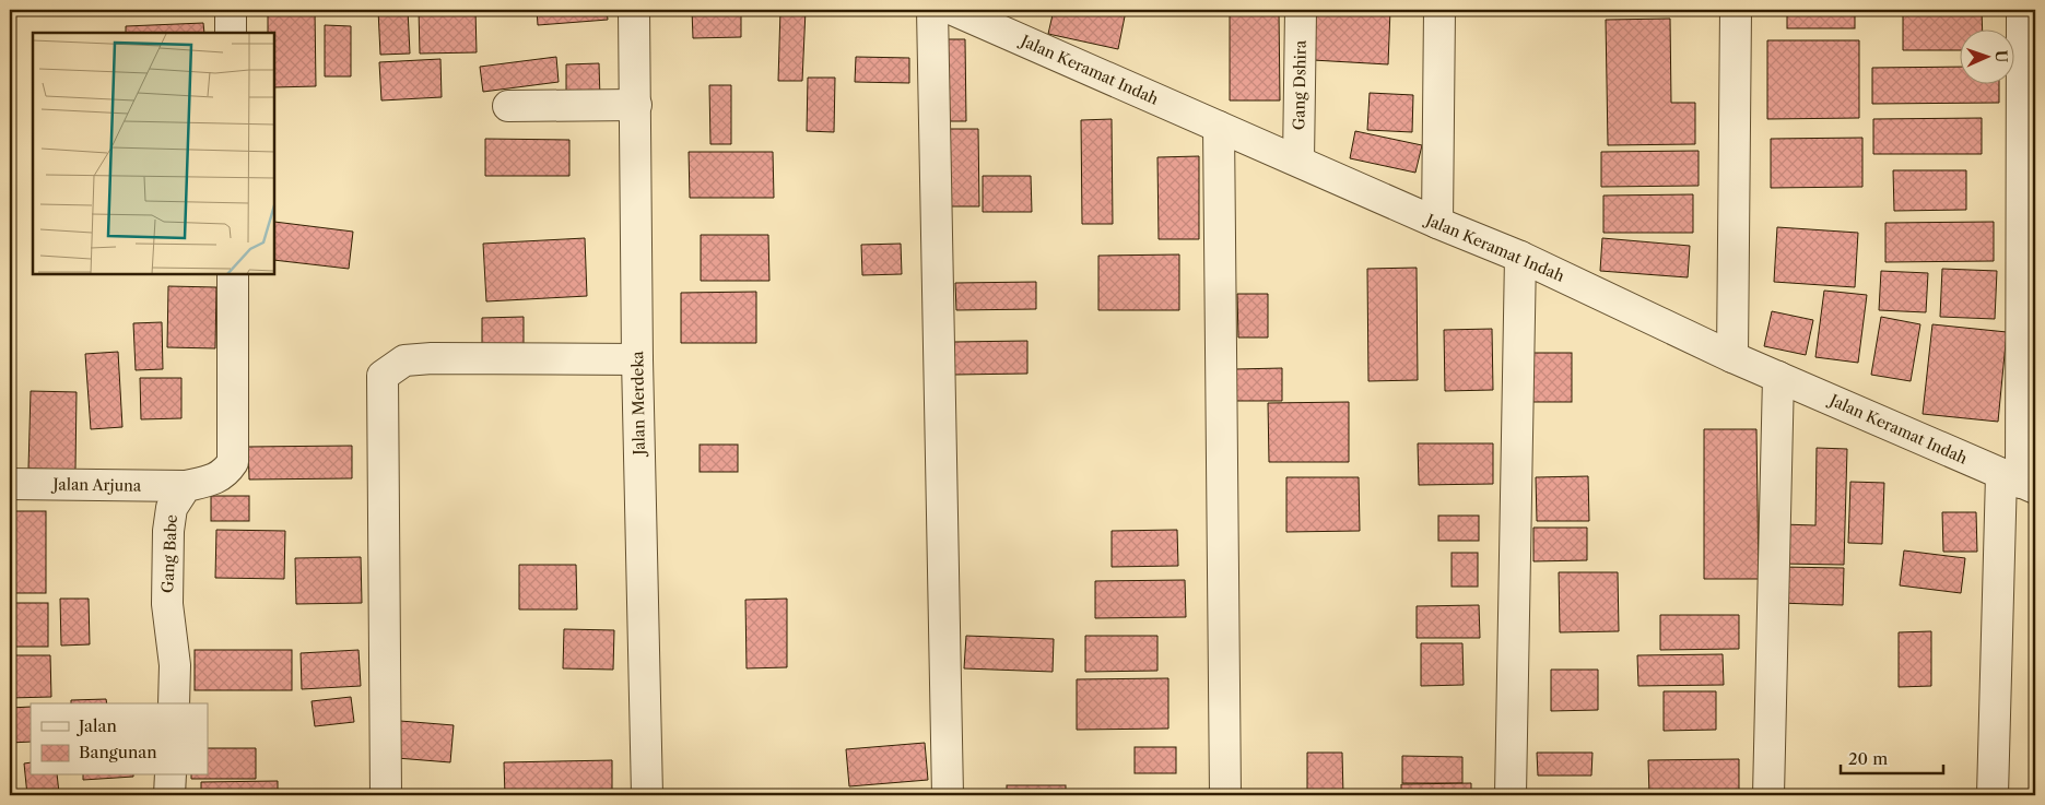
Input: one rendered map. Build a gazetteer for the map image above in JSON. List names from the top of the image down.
{
  "streets": {
    "street": [
      "Jalan Keramat Indah",
      "Gang Dshira",
      "Jalan Merdeka",
      "Jalan Arjuna",
      "Gang Babe"
    ]
  },
  "crossings": [
    ["Jalan Keramat Indah", "Gang Dshira"],
    ["Jalan Arjuna", "Gang Babe"]
  ],
  "legend": ["Jalan", "Bangunan"],
  "scale_bar": "20 m",
  "north": "right"
}
